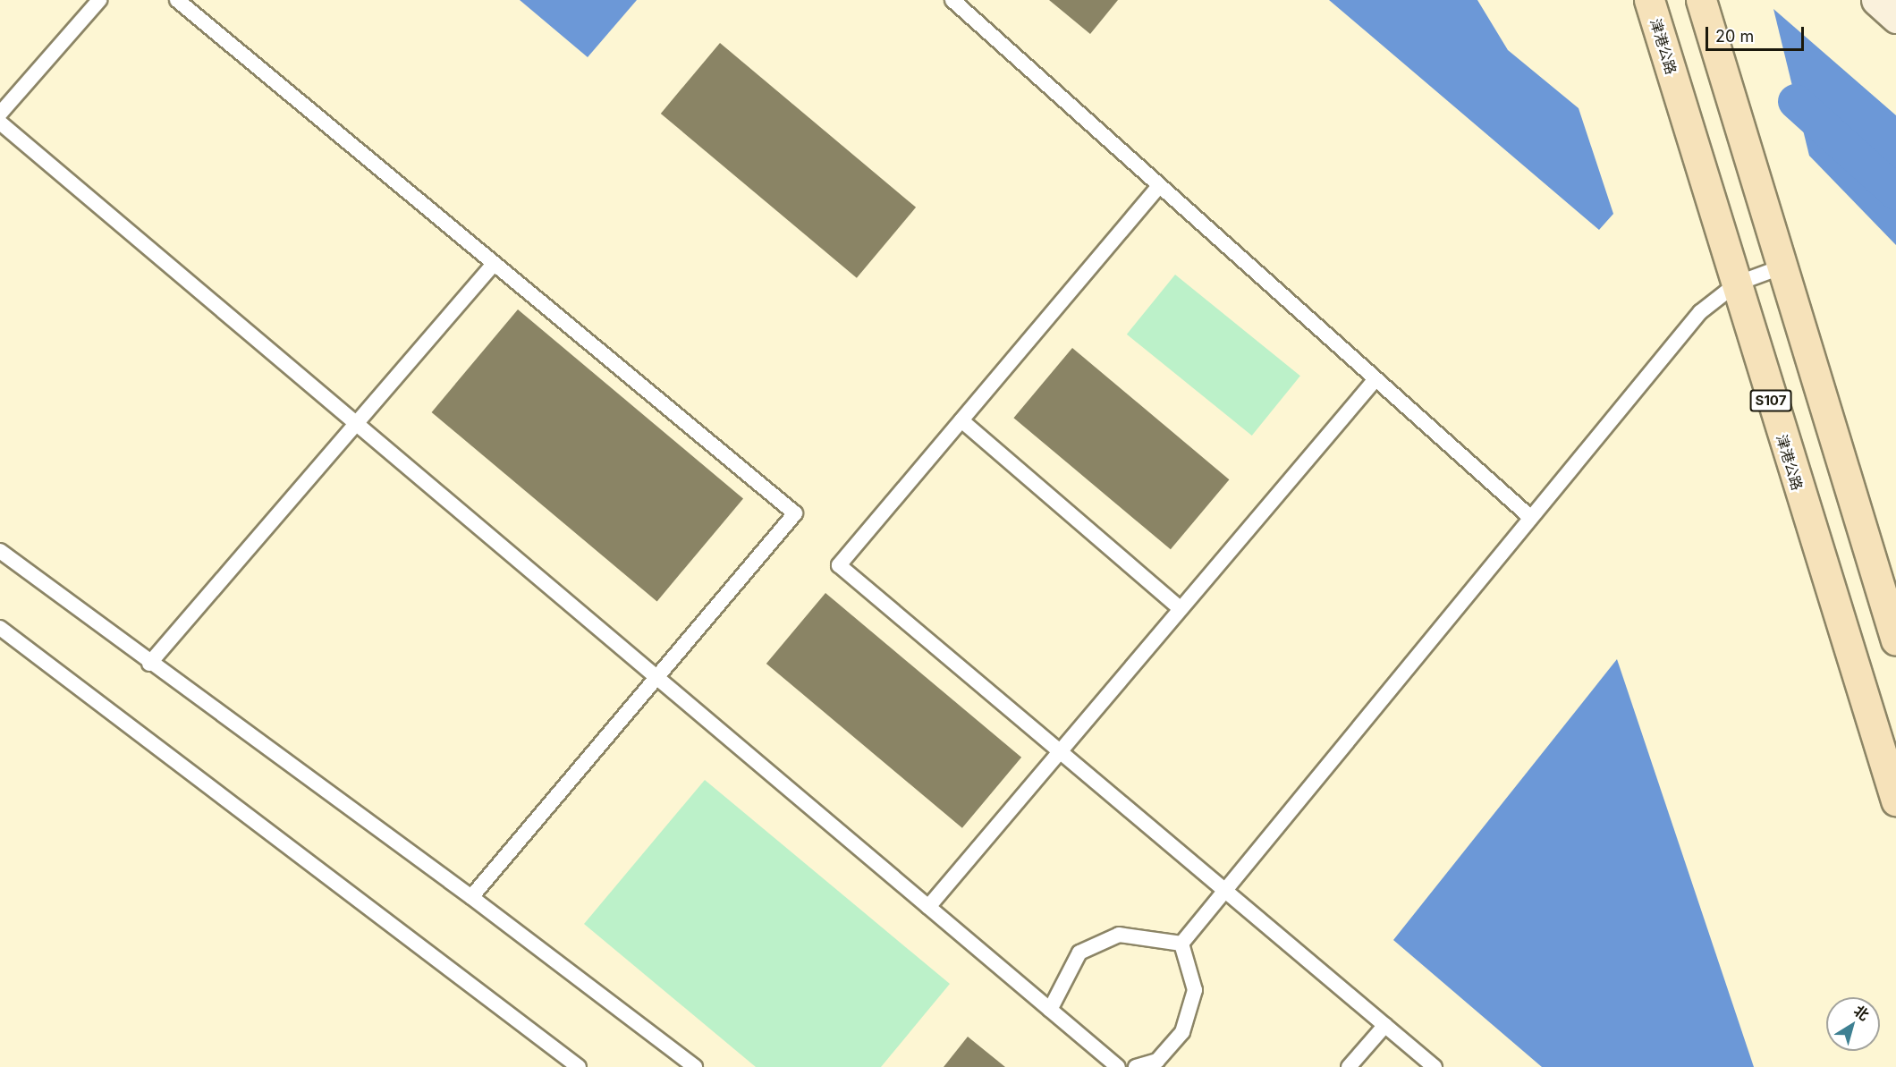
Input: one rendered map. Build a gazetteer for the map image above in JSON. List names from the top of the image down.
{
  "streets": {
    "main road": ["津港公路", "S107"]
  },
  "scale_bar": "20 m",
  "north": "top right"
}
